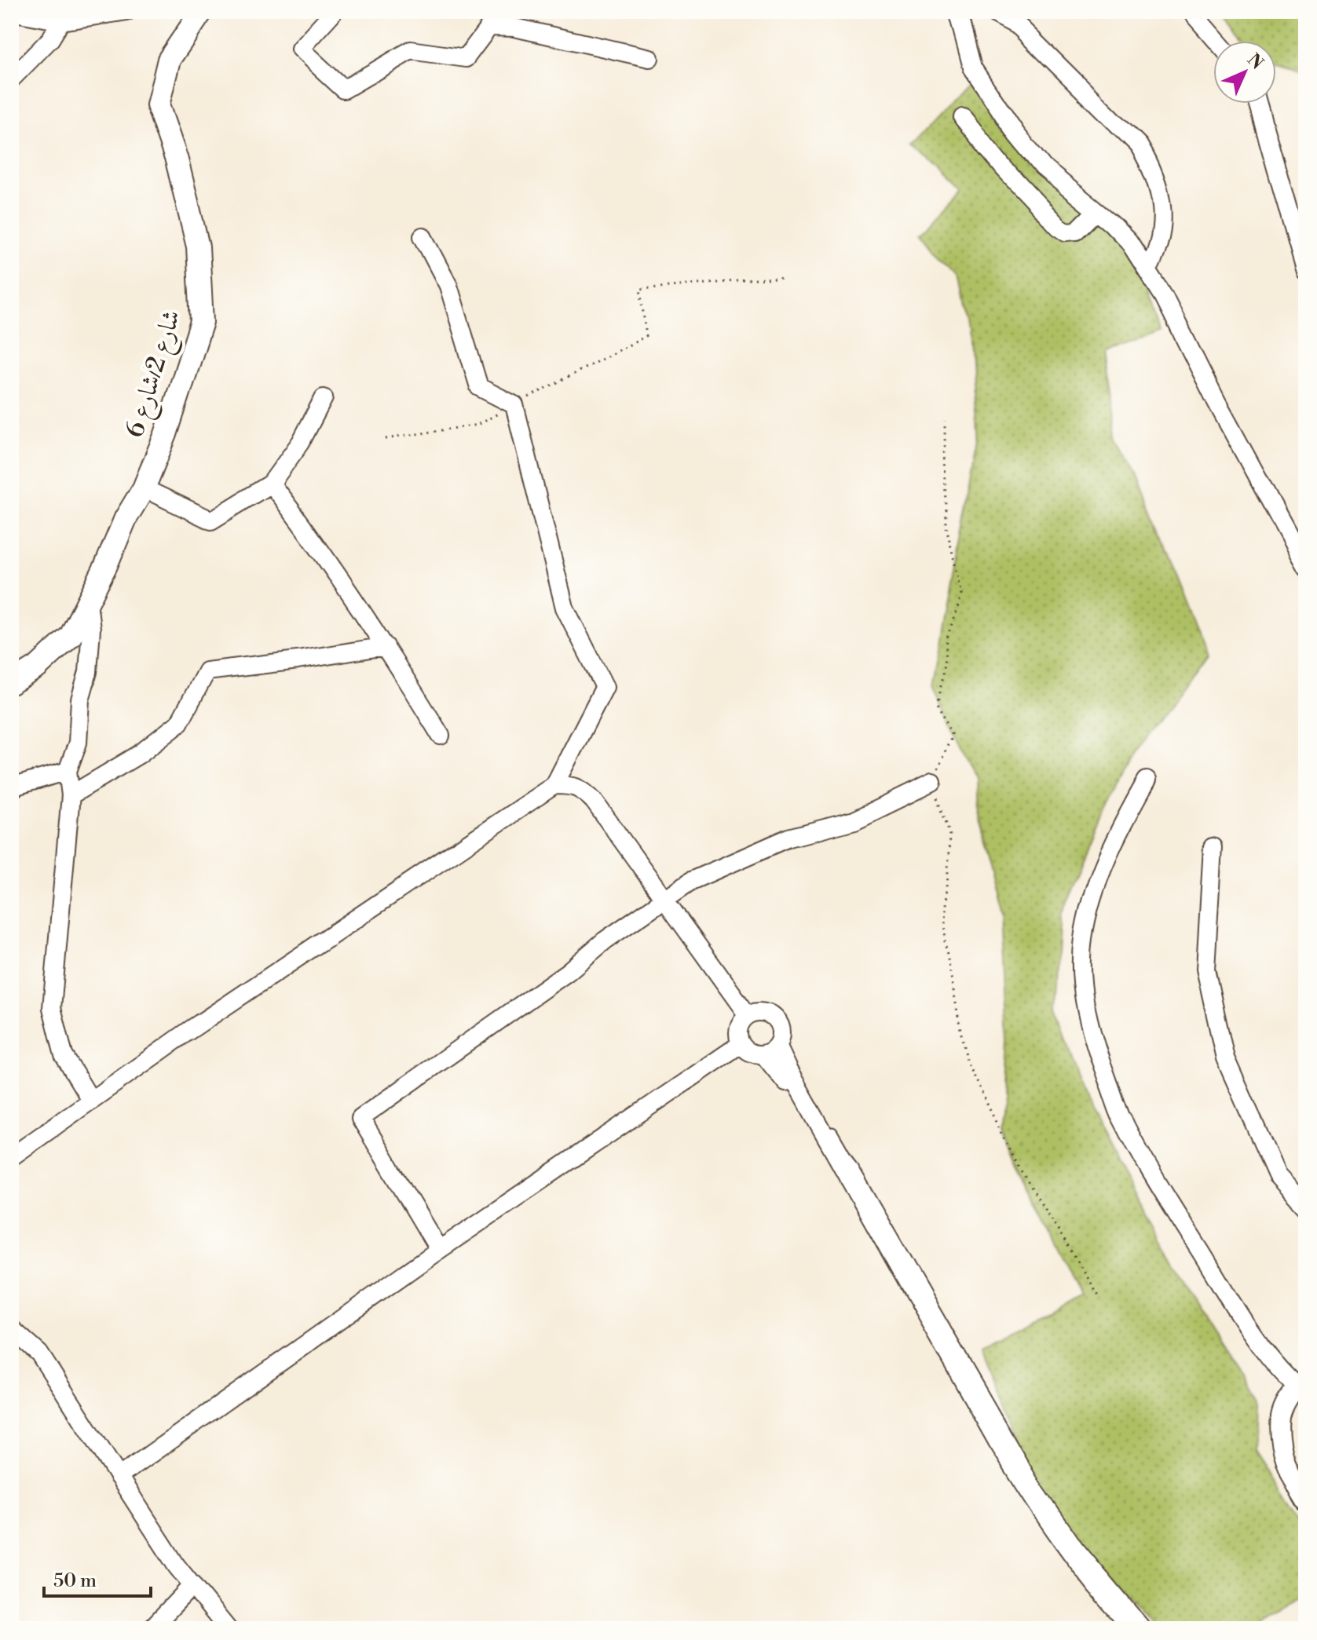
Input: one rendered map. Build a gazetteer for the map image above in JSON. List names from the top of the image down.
{
  "streets": {
    "street": ["شارع 2/شارع 6"]
  },
  "scale_bar": "50 m",
  "north": "top right"
}
